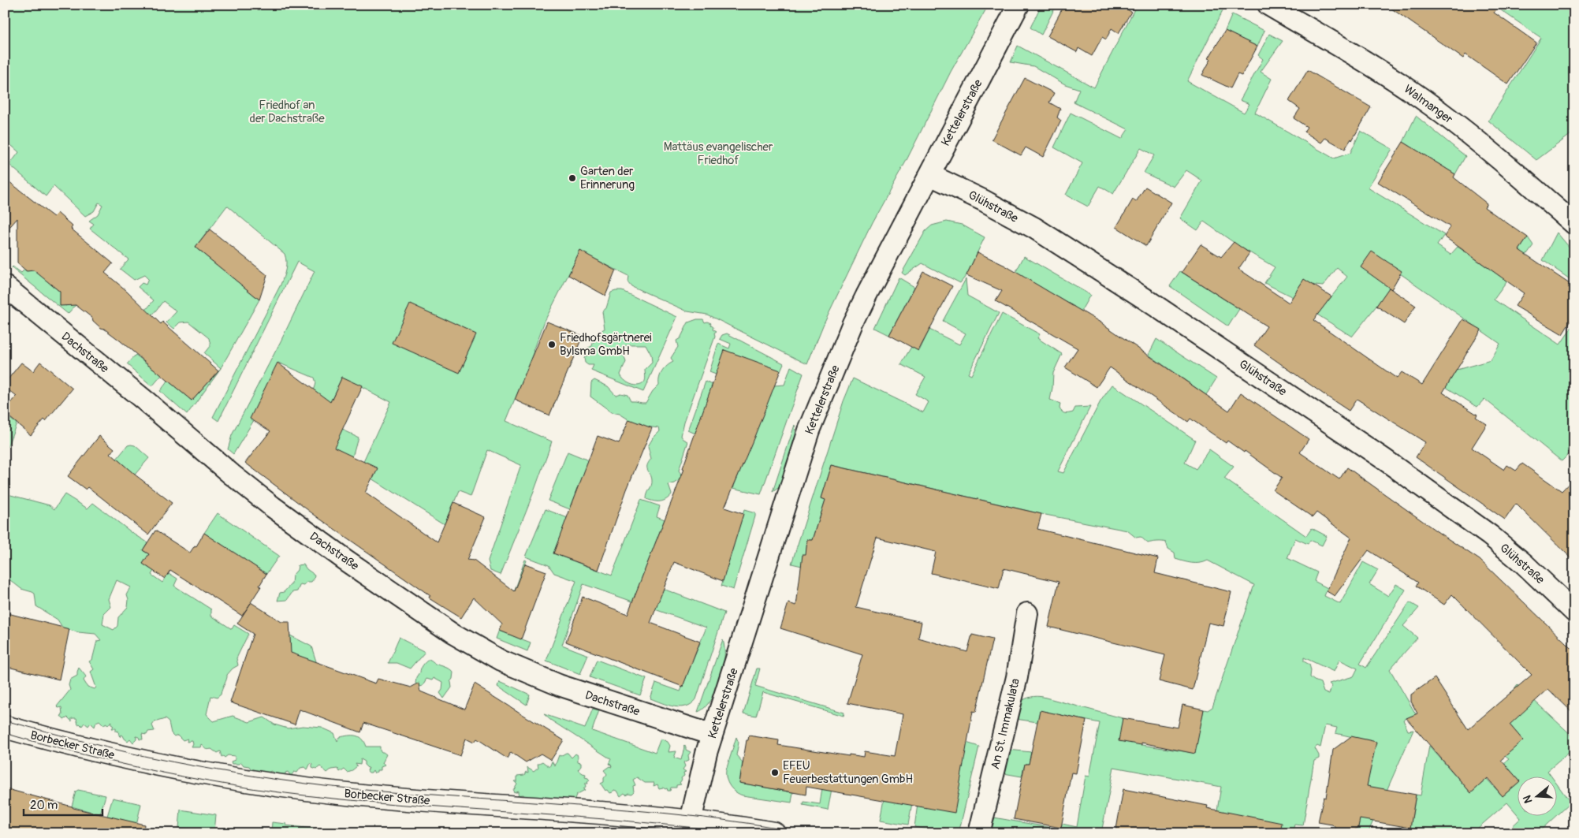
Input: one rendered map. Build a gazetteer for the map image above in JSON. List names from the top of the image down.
{
  "streets": {
    "street": [
      "Walmanger",
      "Kettelerstraße",
      "Glühstraße",
      "Dachstraße",
      "An St. Immakulata",
      "Borbecker Straße"
    ]
  },
  "crossings": [
    ["Kettelerstraße", "Glühstraße"],
    ["Kettelerstraße", "Dachstraße"],
    ["Kettelerstraße", "Borbecker Straße"]
  ],
  "parks": ["Friedhof an der Dachstraße", "Mattäus evangelischer Friedhof"],
  "places": ["Garten der Erinnerung", "Friedhofsgärtnerei Bylsma GmbH", "EFEU Feuerbestattungen GmbH"],
  "scale_bar": "20 m",
  "north": "left"
}
